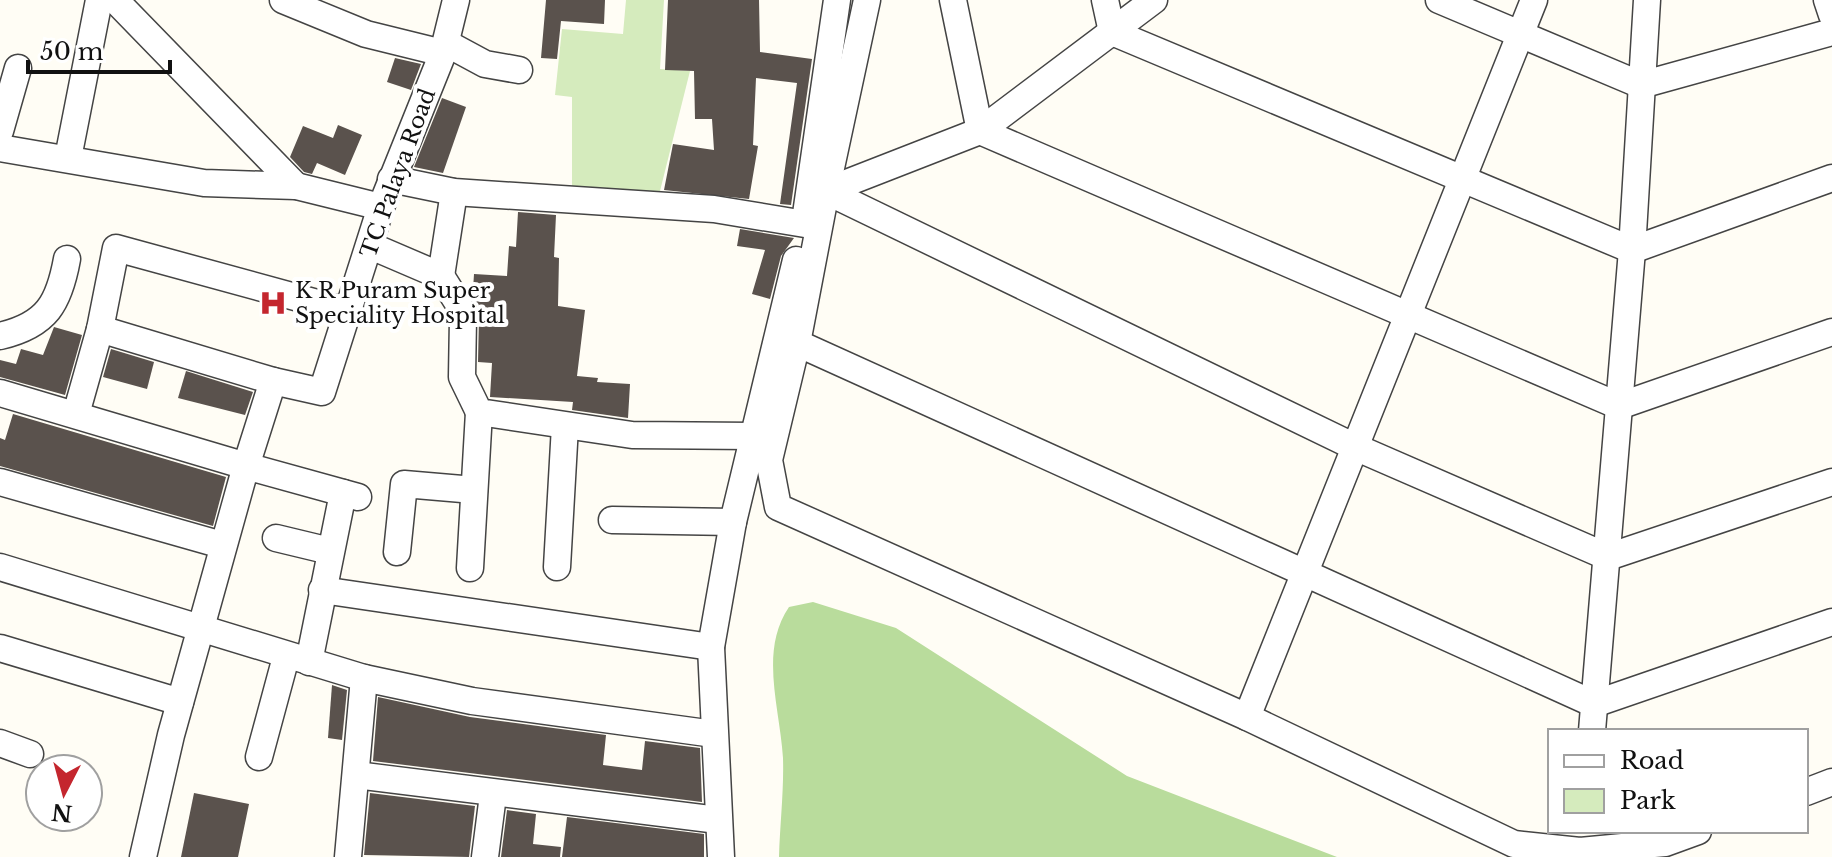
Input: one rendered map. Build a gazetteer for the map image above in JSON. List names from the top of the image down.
{
  "streets": {
    "street": ["TC Palaya Road"]
  },
  "places": {
    "hospital": ["K R Puram Super Speciality Hospital"]
  },
  "legend": ["Road", "Park"],
  "scale_bar": "50 m",
  "north": "bottom"
}
